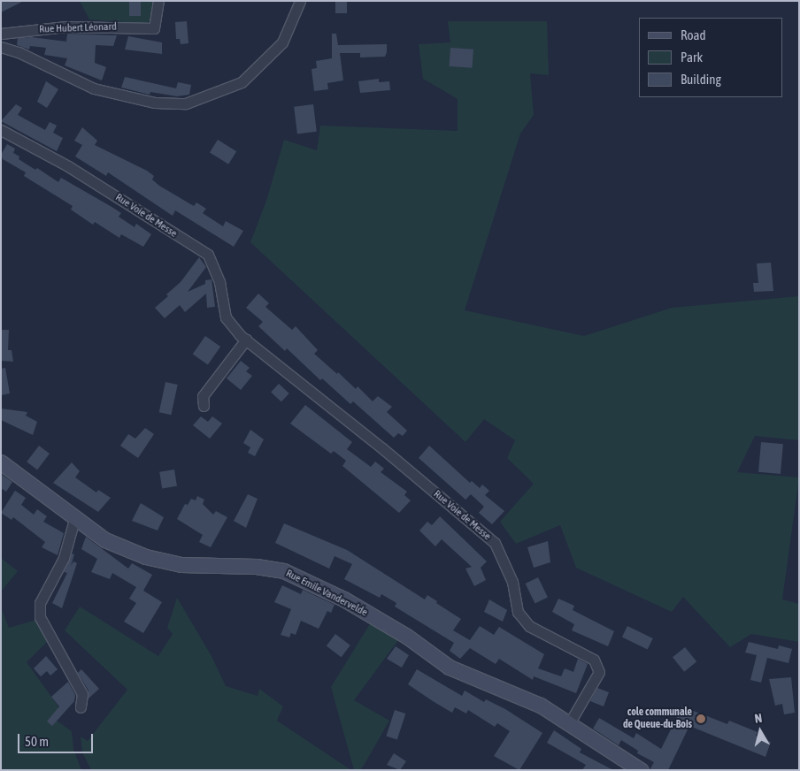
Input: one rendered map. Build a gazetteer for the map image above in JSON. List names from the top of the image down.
{
  "streets": {
    "street": ["Rue Hubert Léonard", "Rue Voie de Messe", "Rue Emile Vandervelde"]
  },
  "crossings": [
    ["Rue Voie de Messe", "Rue Emile Vandervelde"]
  ],
  "places": ["cole communale de Queue-du-Bois"],
  "legend": ["Road", "Park", "Building"],
  "scale_bar": "50 m",
  "north": "top"
}
